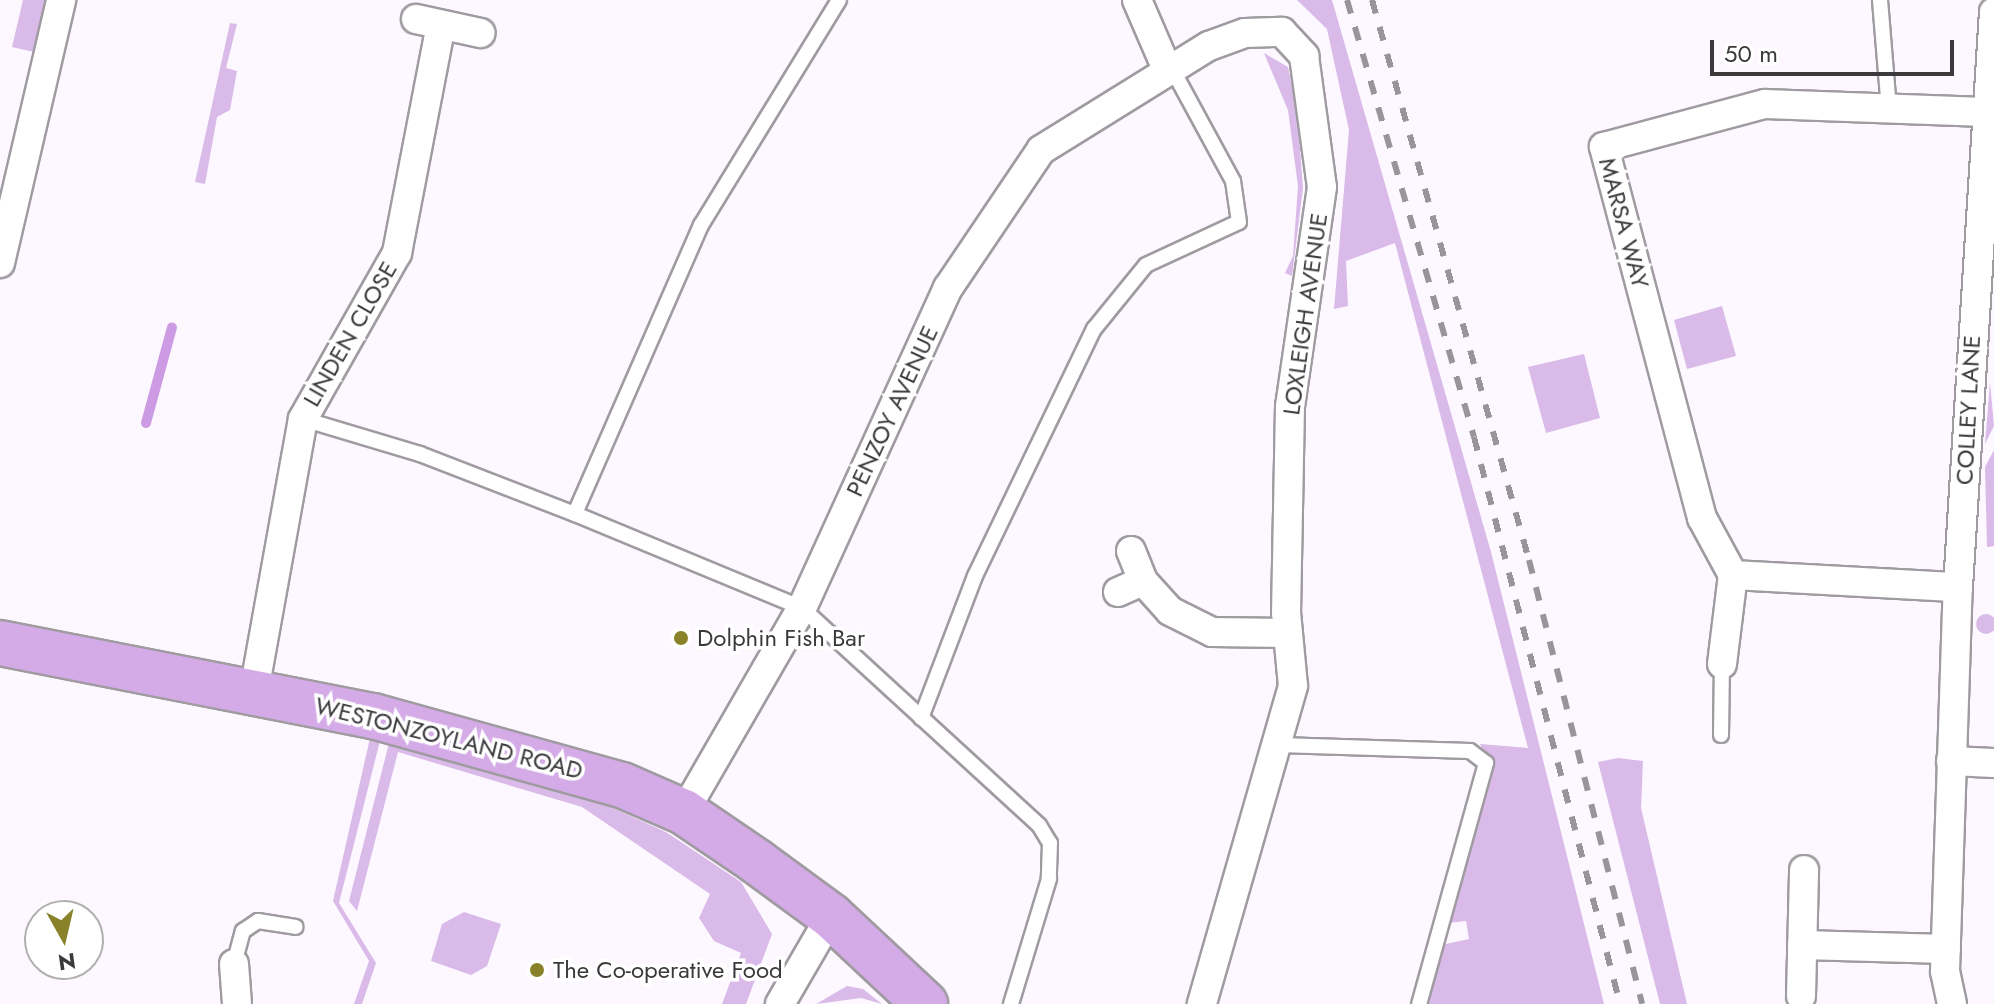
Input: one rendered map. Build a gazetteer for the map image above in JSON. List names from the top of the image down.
{
  "streets": {
    "main road": ["WESTONZOYLAND ROAD"],
    "street": [
      "MARSA WAY",
      "LOXLEIGH AVENUE",
      "LINDEN CLOSE",
      "COLLEY LANE",
      "PENZOY AVENUE"
    ]
  },
  "crossings": [
    ["MARSA WAY", "COLLEY LANE"],
    ["LOXLEIGH AVENUE", "PENZOY AVENUE"],
    ["LINDEN CLOSE", "WESTONZOYLAND ROAD"],
    ["PENZOY AVENUE", "WESTONZOYLAND ROAD"]
  ],
  "places": ["Dolphin Fish Bar", "The Co-operative Food"],
  "scale_bar": "50 m",
  "north": "bottom"
}
